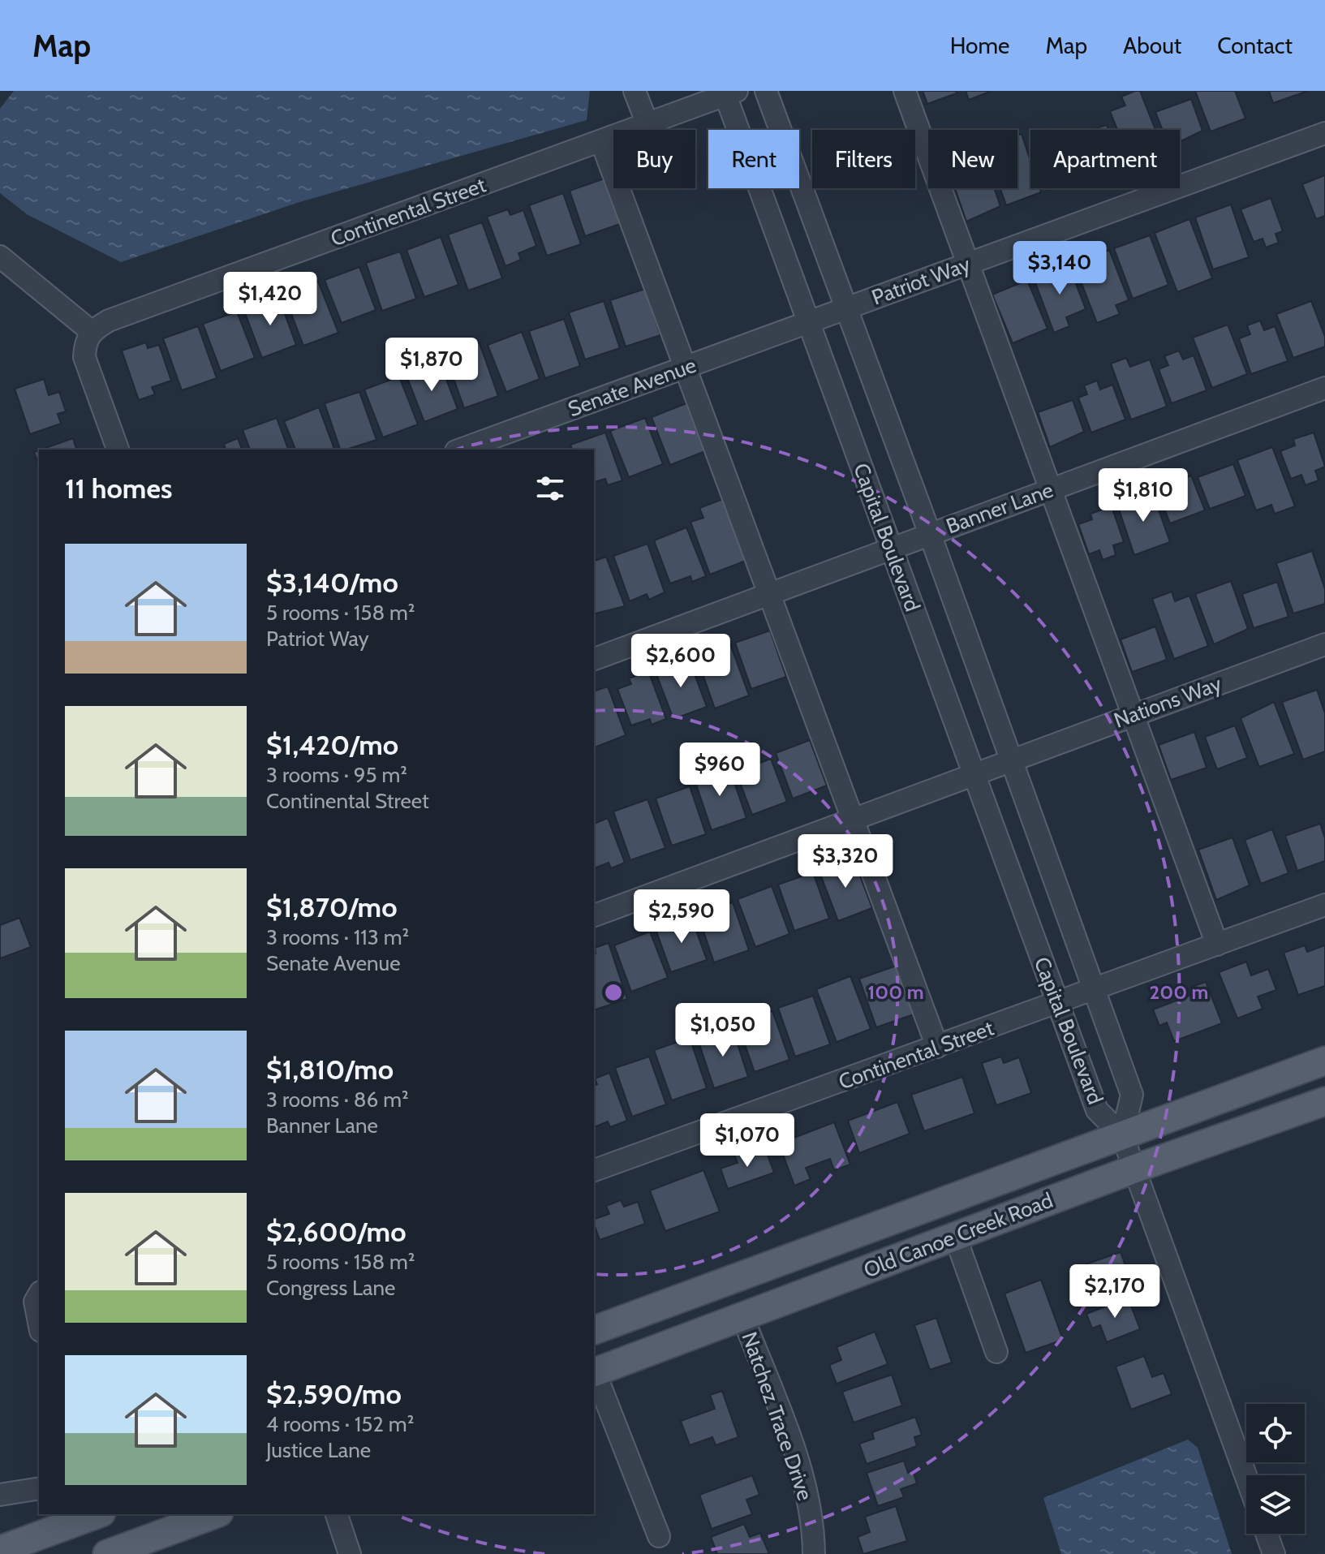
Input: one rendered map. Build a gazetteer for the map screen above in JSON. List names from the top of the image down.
{
  "streets": {
    "main road": ["Old Canoe Creek Road"],
    "street": [
      "Continental Street",
      "Patriot Way",
      "Senate Avenue",
      "Banner Lane",
      "Capital Boulevard",
      "Nations Way",
      "Natchez Trace Drive"
    ]
  },
  "crossings": [
    ["Continental Street", "Capital Boulevard"],
    ["Patriot Way", "Senate Avenue"],
    ["Patriot Way", "Capital Boulevard"],
    ["Senate Avenue", "Capital Boulevard"],
    ["Banner Lane", "Capital Boulevard"],
    ["Capital Boulevard", "Nations Way"],
    ["Capital Boulevard", "Old Canoe Creek Road"],
    ["Old Canoe Creek Road", "Natchez Trace Drive"]
  ],
  "page": {
    "header": "Map",
    "nav": [
      "Home",
      "Map",
      "About",
      "Contact"
    ],
    "chip": [
      "Buy",
      "Rent",
      "Filters",
      "New",
      "Apartment"
    ],
    "price": [
      "$3,140",
      "$1,420",
      "$1,870",
      "$1,810",
      "$2,600",
      "$960",
      "$3,320",
      "$2,590",
      "$1,050",
      "$1,070",
      "$2,170"
    ],
    "heading": "11 homes",
    "list": [
      {
        "name": "$3,140/mo",
        "note": "5 rooms · 158 m² · Patriot Way"
      },
      {
        "name": "$1,420/mo",
        "note": "3 rooms · 95 m² · Continental Street"
      },
      {
        "name": "$1,870/mo",
        "note": "3 rooms · 113 m² · Senate Avenue"
      },
      {
        "name": "$1,810/mo",
        "note": "3 rooms · 86 m² · Banner Lane"
      },
      {
        "name": "$2,600/mo",
        "note": "5 rooms · 158 m² · Congress Lane"
      },
      {
        "name": "$2,590/mo",
        "note": "4 rooms · 152 m² · Justice Lane"
      }
    ]
  },
  "rings": ["100 m", "200 m"]
}
